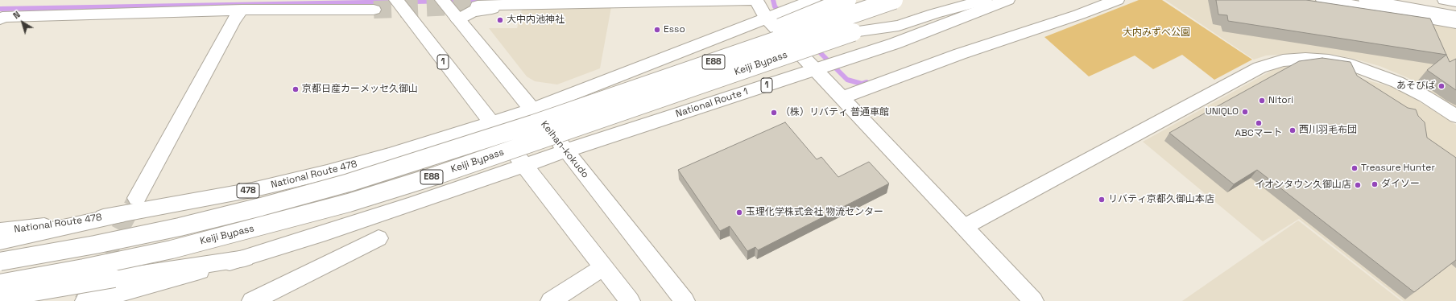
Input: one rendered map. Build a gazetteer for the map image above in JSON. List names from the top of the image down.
{
  "streets": {
    "main road": [
      "1",
      "E88",
      "Keiji Bypass",
      "National Route 1",
      "Keihan-kokudo",
      "National Route 478",
      "478"
    ]
  },
  "crossings": [
    ["1", "National Route 1"],
    ["1", "National Route 478"],
    ["Keiji Bypass", "Keihan-kokudo"],
    ["National Route 1", "Keihan-kokudo"]
  ],
  "parks": ["大内みずべ公園"],
  "places": [
    "大中内池神社",
    "Esso",
    "あそびば",
    "京都日産カーメッセ久御山",
    "Nitori",
    "UNIQLO",
    "（株）リバティ 普通車館",
    "ABCマート",
    "西川羽毛布団",
    "Treasure Hunter",
    "ダイソー",
    "イオンタウン久御山店",
    "リバティ京都久御山本店",
    "玉理化学株式会社 物流センター"
  ],
  "north": "top left"
}
